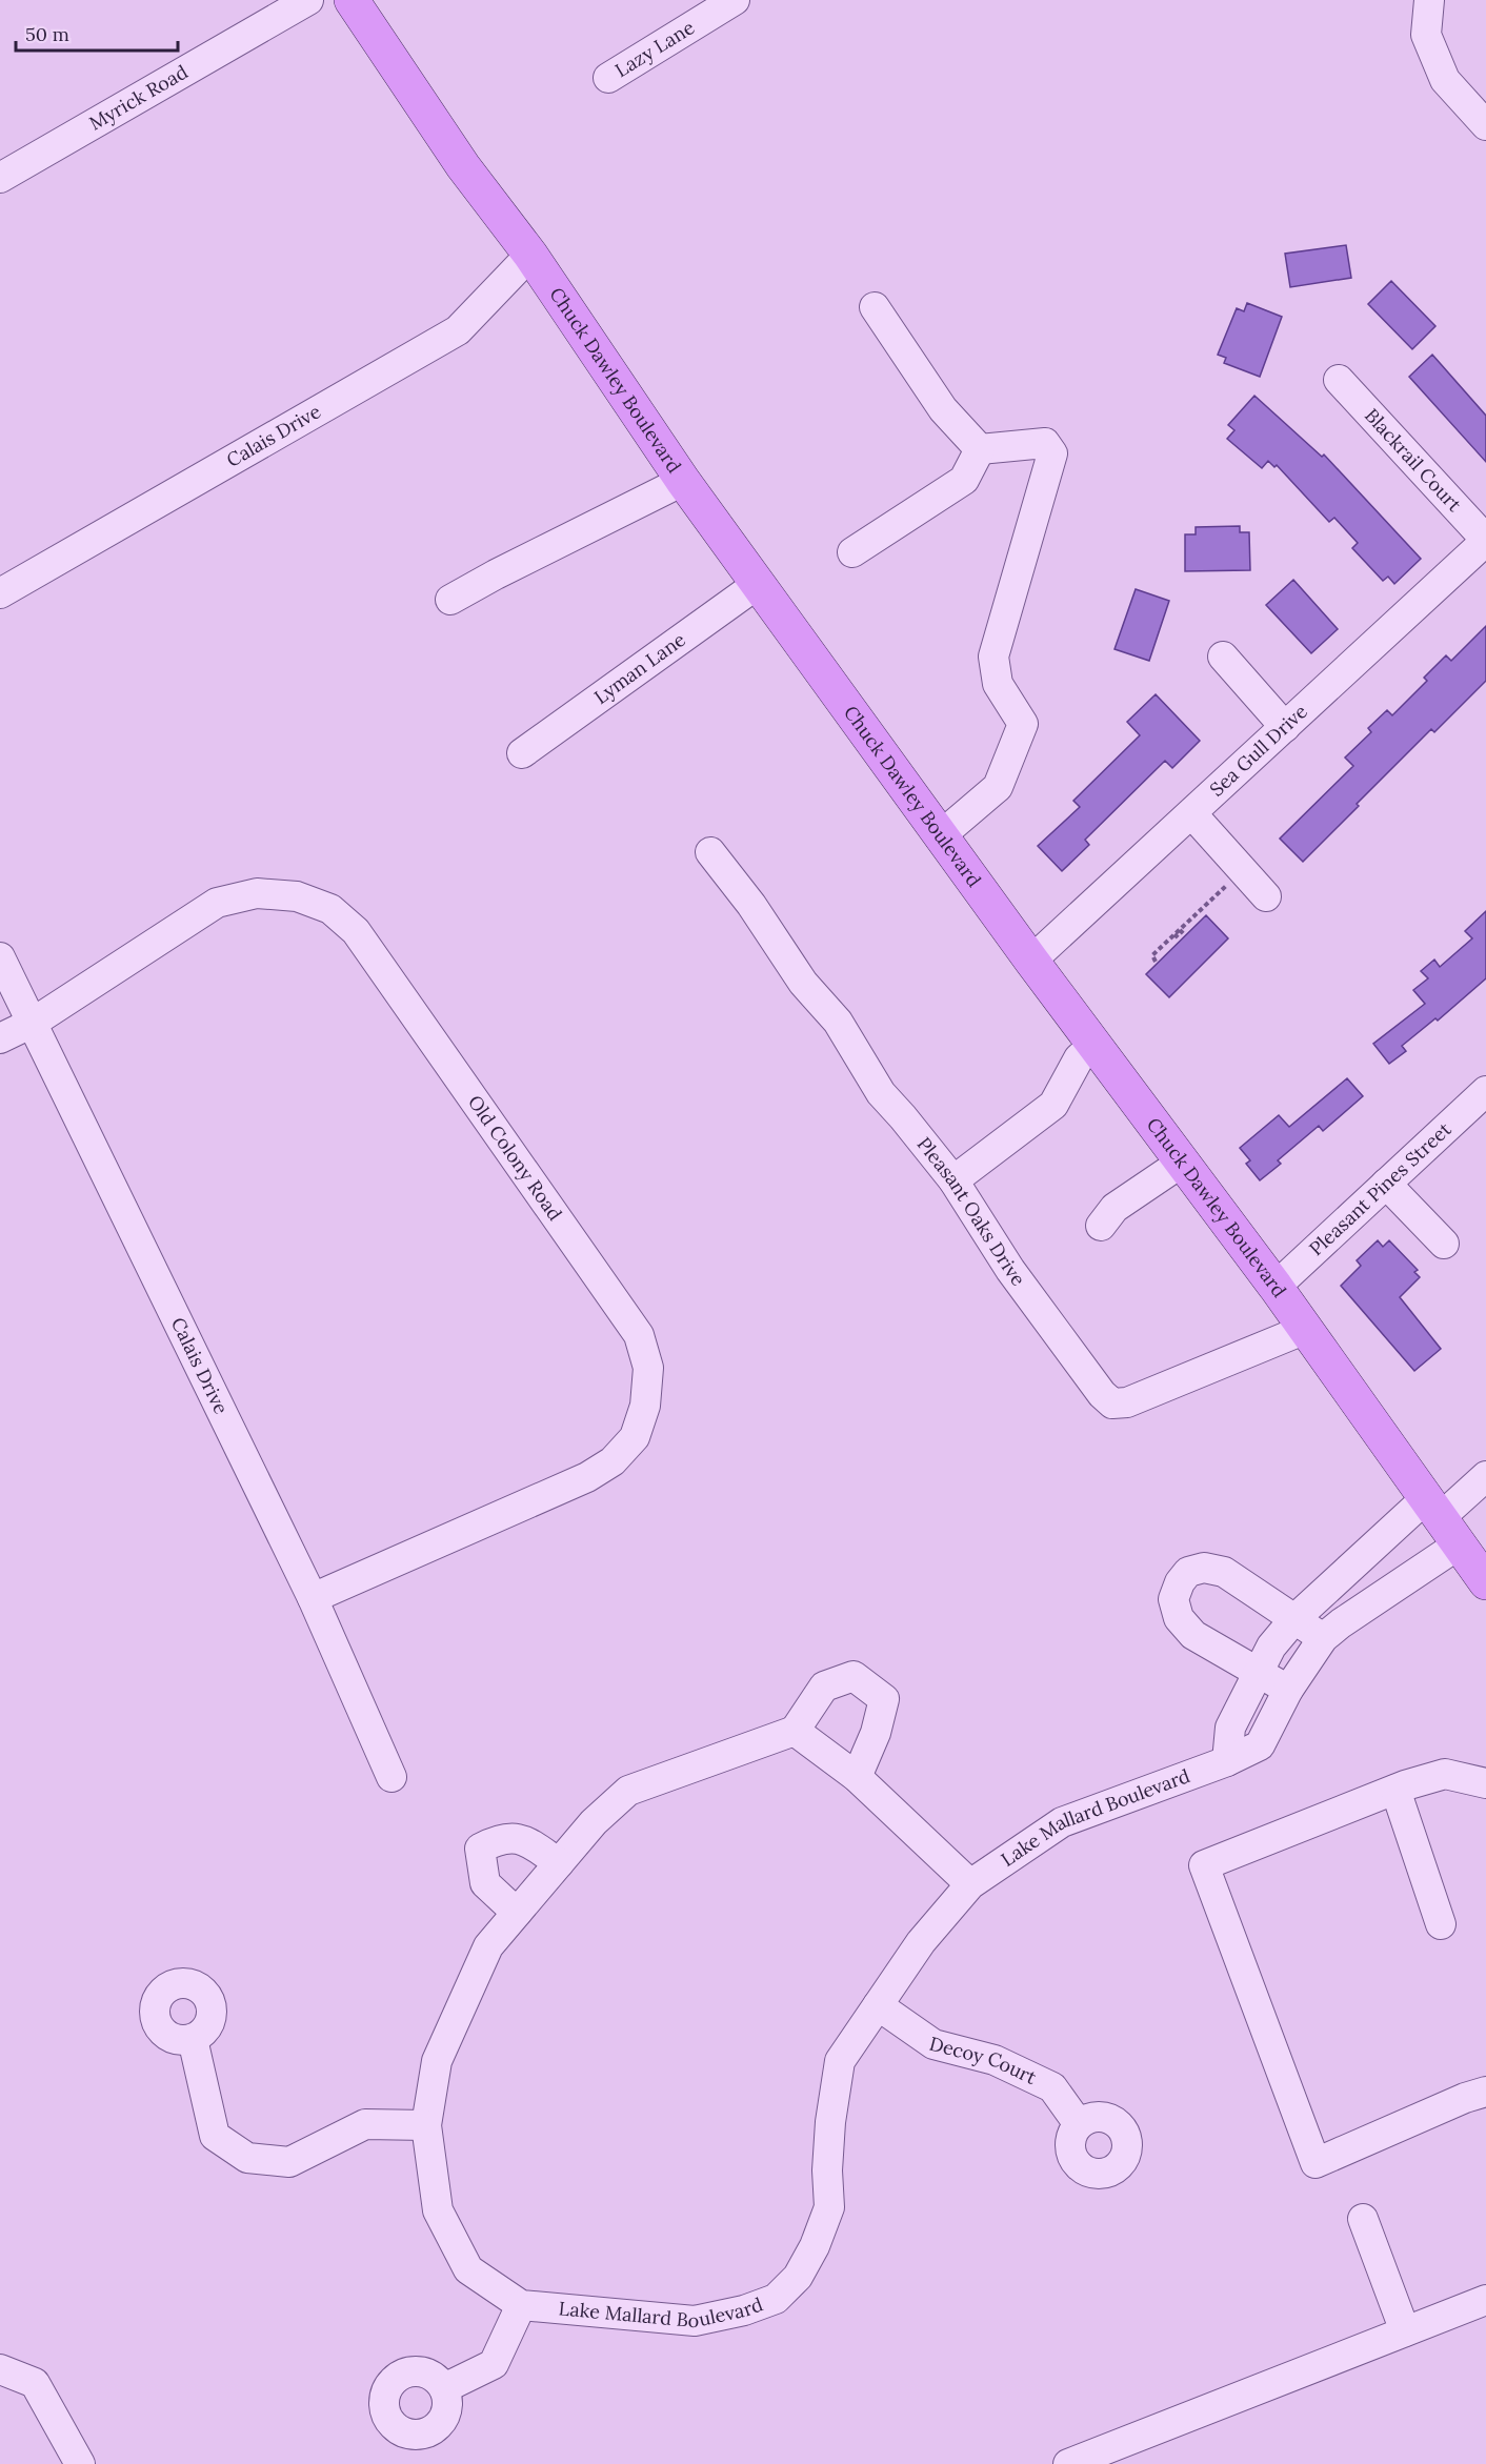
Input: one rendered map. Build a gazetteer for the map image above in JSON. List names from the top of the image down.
{
  "streets": {
    "main road": ["Chuck Dawley Boulevard"],
    "street": [
      "Lazy Lane",
      "Myrick Road",
      "Calais Drive",
      "Blackrail Court",
      "Lyman Lane",
      "Sea Gull Drive",
      "Old Colony Road",
      "Pleasant Pines Street",
      "Pleasant Oaks Drive",
      "Lake Mallard Boulevard",
      "Decoy Court"
    ]
  },
  "crossings": [
    ["Chuck Dawley Boulevard", "Calais Drive"],
    ["Chuck Dawley Boulevard", "Lyman Lane"],
    ["Chuck Dawley Boulevard", "Sea Gull Drive"],
    ["Chuck Dawley Boulevard", "Pleasant Pines Street"],
    ["Chuck Dawley Boulevard", "Pleasant Oaks Drive"],
    ["Chuck Dawley Boulevard", "Lake Mallard Boulevard"],
    ["Calais Drive", "Old Colony Road"],
    ["Blackrail Court", "Sea Gull Drive"],
    ["Lake Mallard Boulevard", "Decoy Court"]
  ],
  "scale_bar": "50 m"
}
